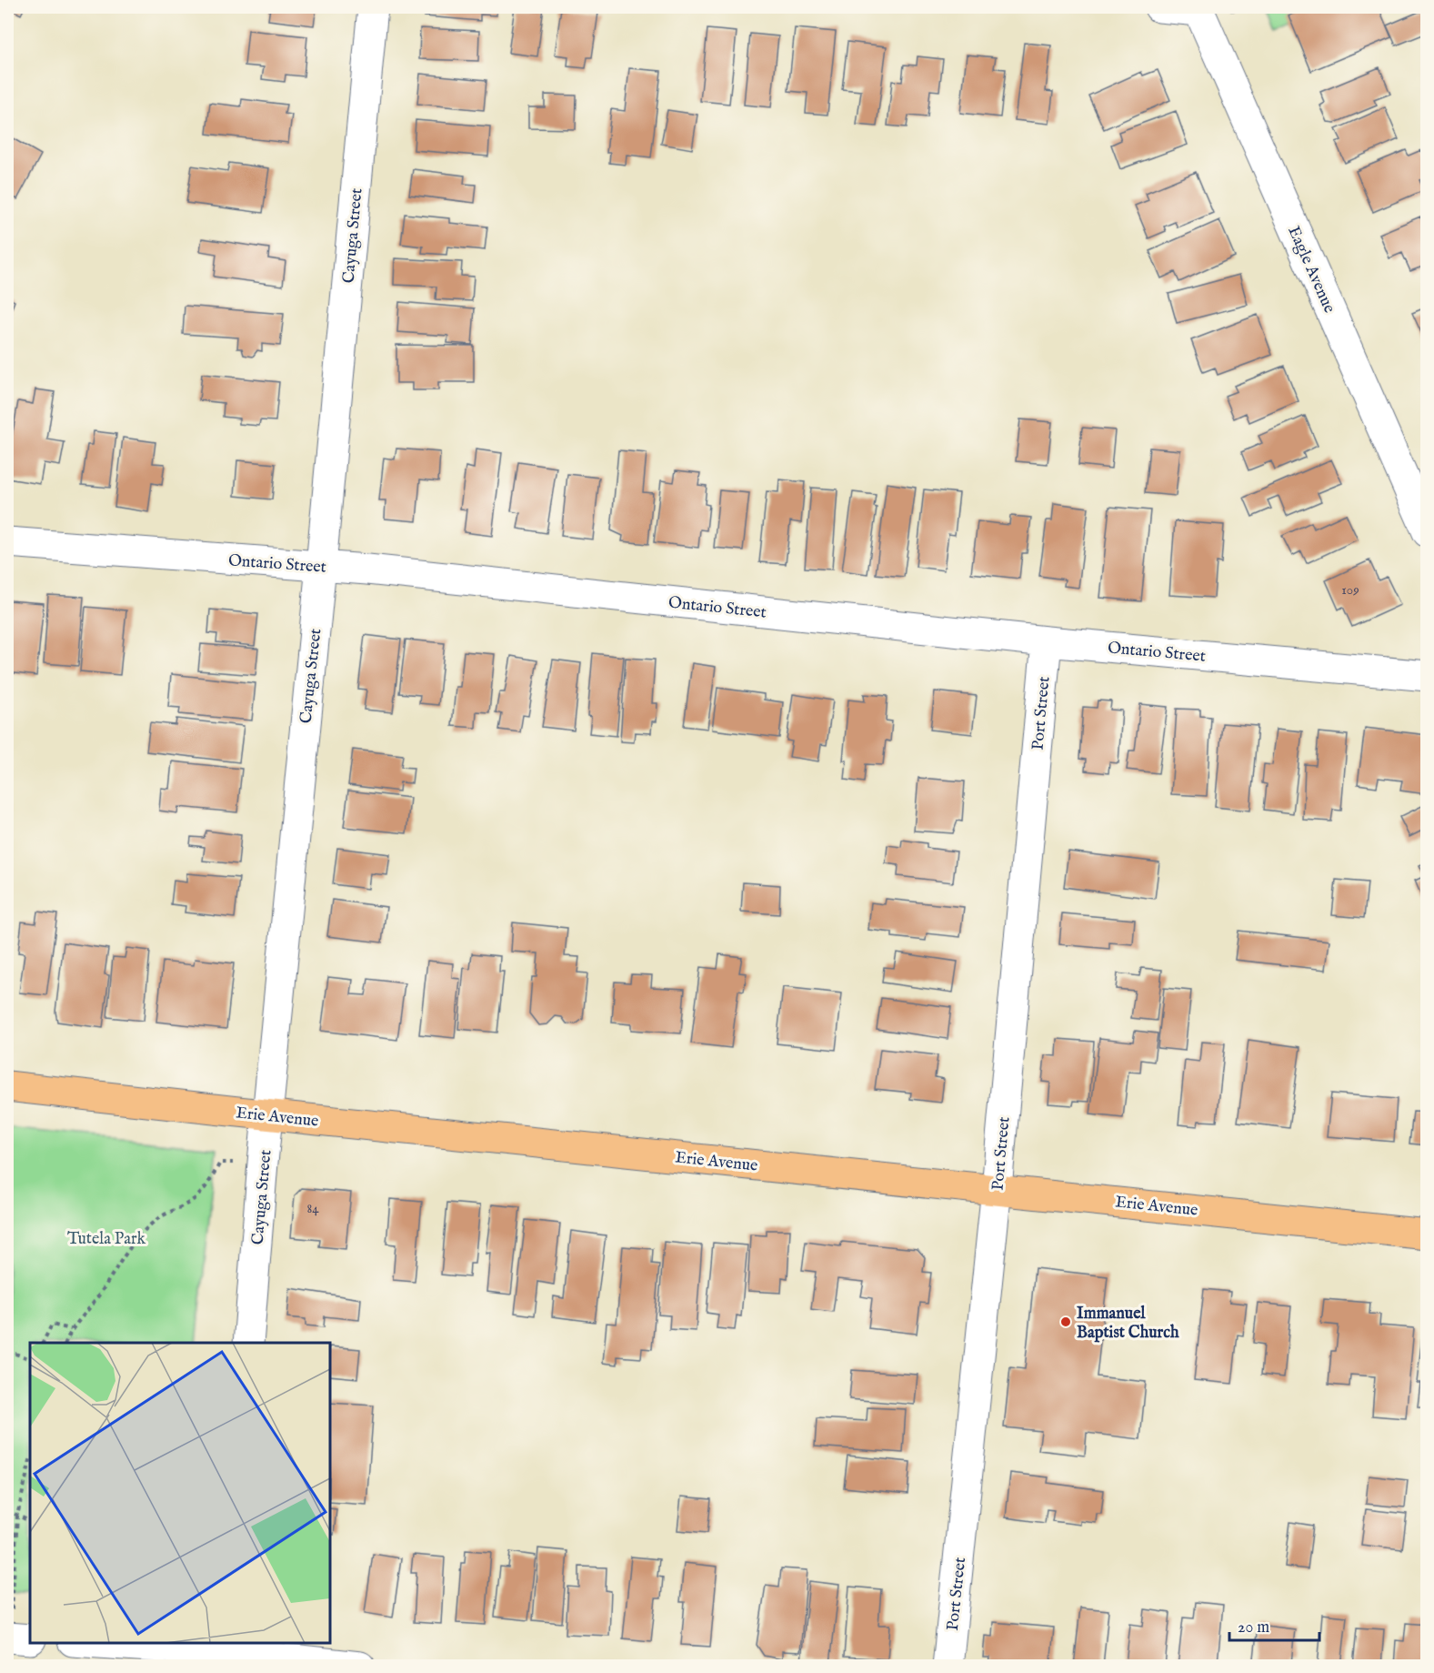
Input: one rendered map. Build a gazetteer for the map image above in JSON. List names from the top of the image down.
{
  "streets": {
    "main road": ["Erie Avenue"],
    "street": [
      "Cayuga Street",
      "Eagle Avenue",
      "Ontario Street",
      "Port Street"
    ]
  },
  "crossings": [
    ["Cayuga Street", "Ontario Street"],
    ["Cayuga Street", "Erie Avenue"],
    ["Ontario Street", "Port Street"],
    ["Port Street", "Erie Avenue"]
  ],
  "parks": ["Tutela Park"],
  "places": ["Immanuel Baptist Church"],
  "house_numbers": ["109", "84"],
  "scale_bar": "20 m"
}
